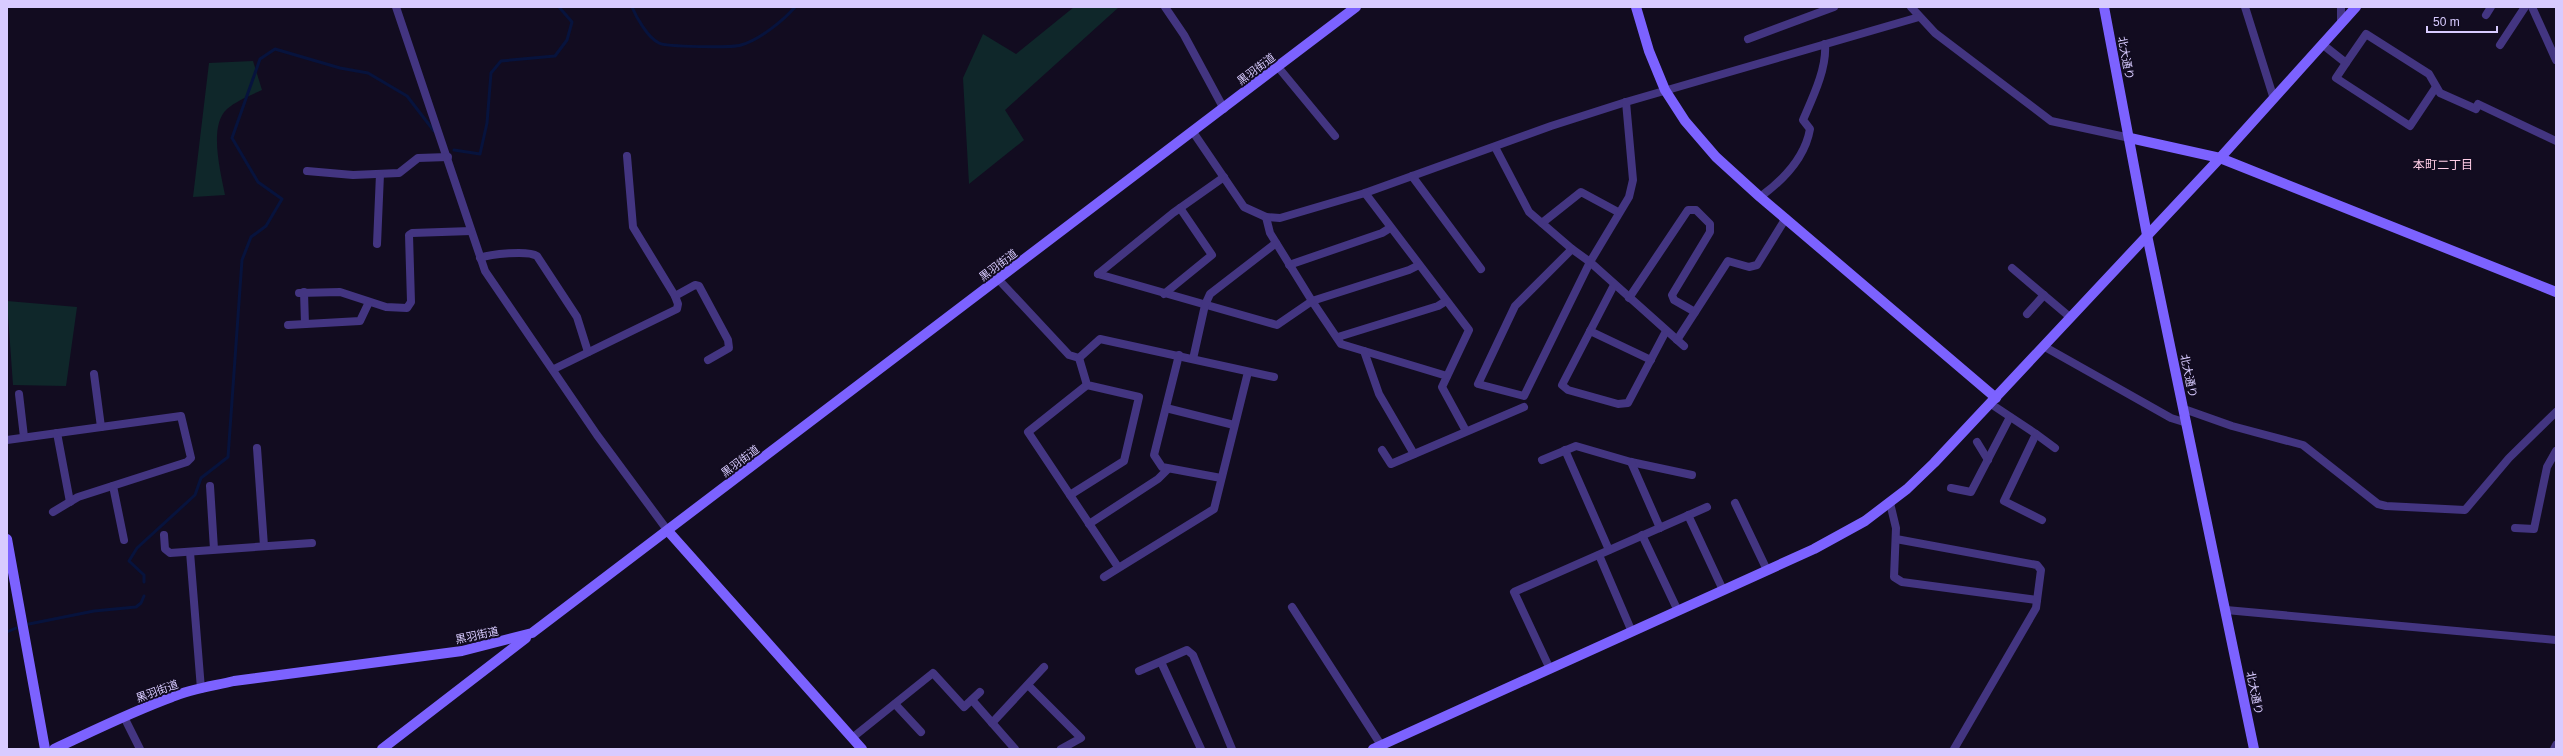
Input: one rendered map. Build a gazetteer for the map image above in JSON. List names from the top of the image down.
{
  "streets": {
    "street": ["北大通り", "黒羽街道"]
  },
  "districts": ["本町二丁目"],
  "scale_bar": "50 m"
}
